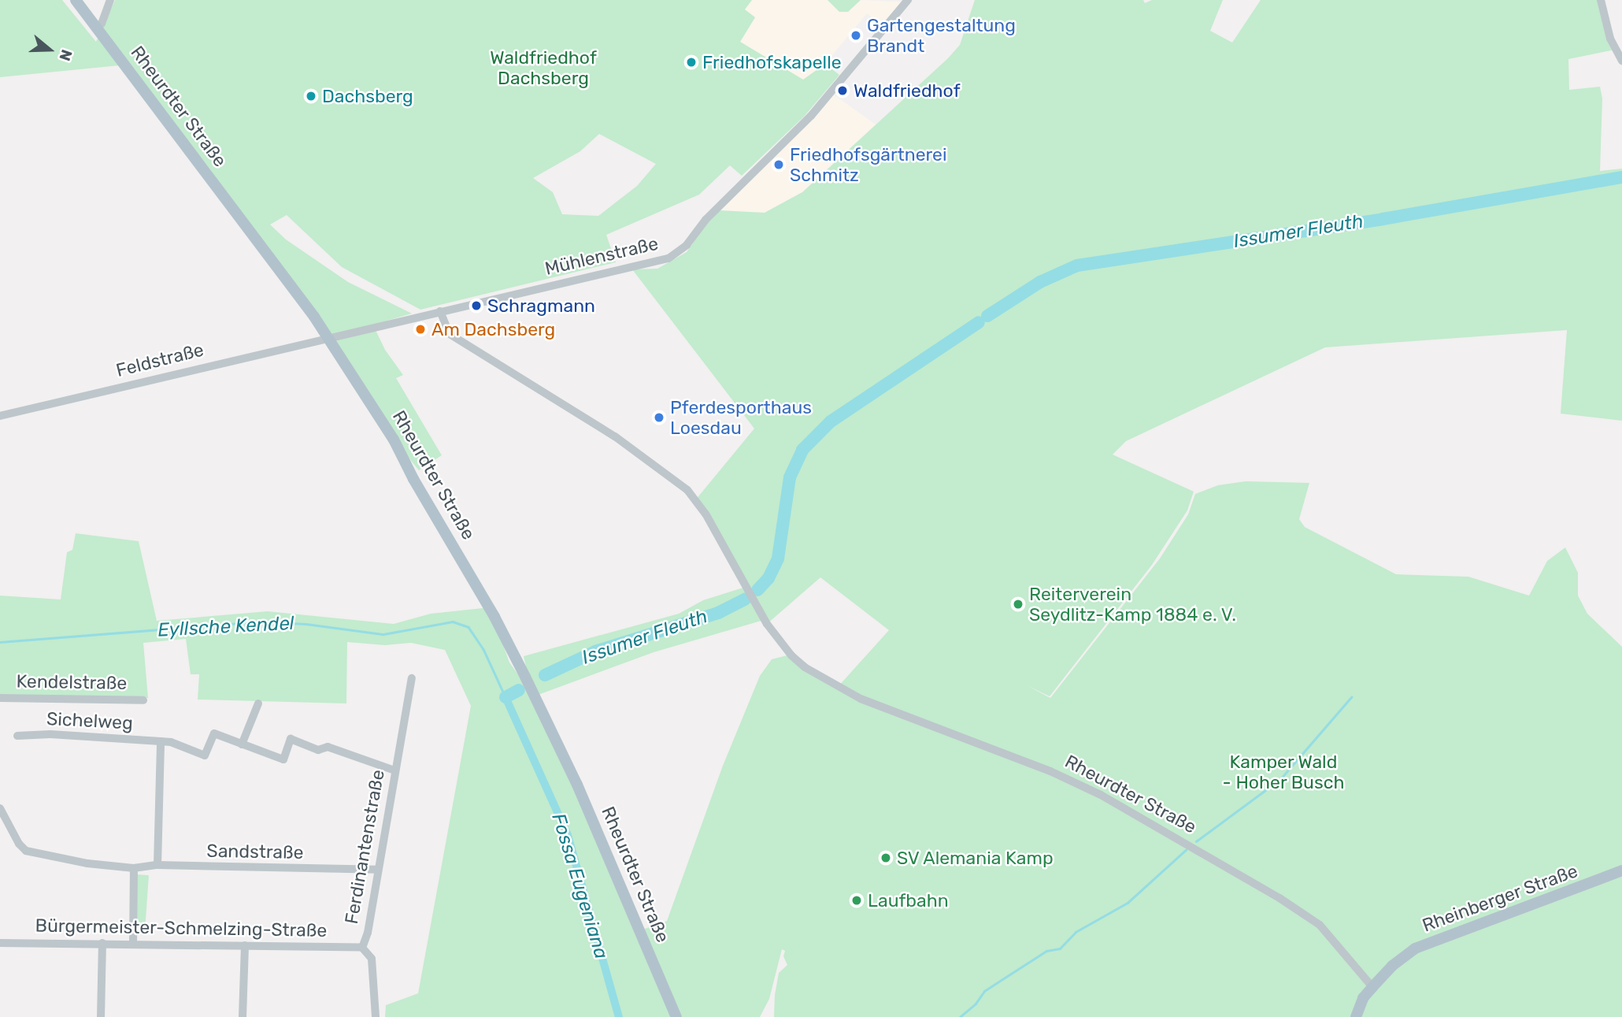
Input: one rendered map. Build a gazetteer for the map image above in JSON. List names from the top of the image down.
{
  "streets": {
    "main road": ["Rheurdter Straße", "Rheinberger Straße"],
    "street": [
      "Mühlenstraße",
      "Feldstraße",
      "Kendelstraße",
      "Sichelweg",
      "Ferdinantenstraße",
      "Sandstraße",
      "Bürgermeister-Schmelzing-Straße"
    ]
  },
  "crossings": [
    ["Rheurdter Straße", "Mühlenstraße"],
    ["Rheurdter Straße", "Feldstraße"],
    ["Rheurdter Straße", "Rheinberger Straße"],
    ["Mühlenstraße", "Feldstraße"],
    ["Ferdinantenstraße", "Sandstraße"],
    ["Ferdinantenstraße", "Bürgermeister-Schmelzing-Straße"]
  ],
  "water": ["Issumer Fleuth", "Eyllsche Kendel", "Fossa Eugeniana"],
  "parks": ["Waldfriedhof Dachsberg", "Kamper Wald - Hoher Busch"],
  "places": [
    "Gartengestaltung Brandt",
    "Friedhofskapelle",
    "Waldfriedhof",
    "Dachsberg",
    "Friedhofsgärtnerei Schmitz",
    "Schragmann",
    "Am Dachsberg",
    "Pferdesporthaus Loesdau",
    "Reiterverein Seydlitz-Kamp 1884 e. V.",
    "SV Alemania Kamp",
    "Laufbahn"
  ],
  "north": "right"
}
